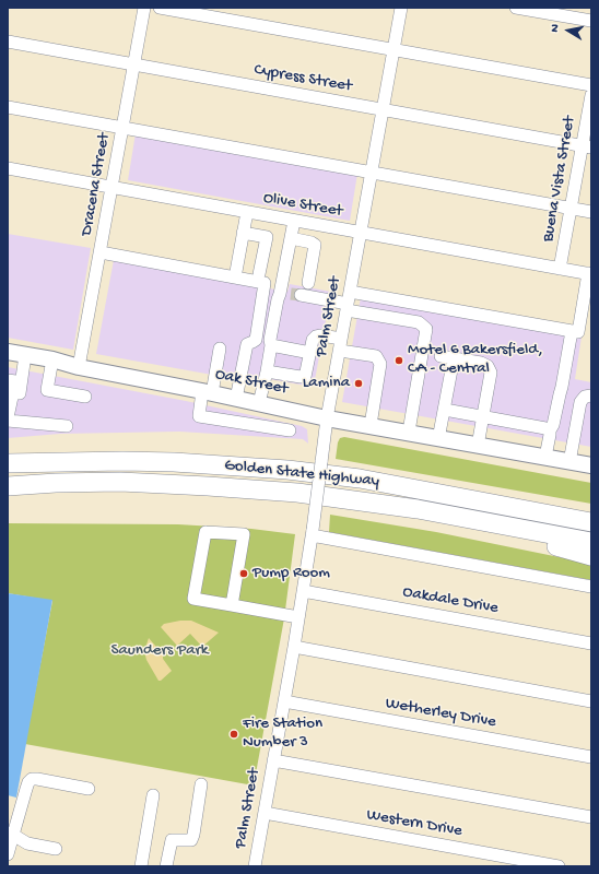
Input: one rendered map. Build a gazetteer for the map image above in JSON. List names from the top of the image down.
{
  "streets": {
    "highway": ["Golden State Highway"],
    "main road": ["Oak Street"],
    "street": [
      "Cypress Street",
      "Buena Vista Street",
      "Dracena Street",
      "Olive Street",
      "Palm Street",
      "Oakdale Drive",
      "Wetherley Drive",
      "Western Drive"
    ]
  },
  "crossings": [
    ["Cypress Street", "Buena Vista Street"],
    ["Cypress Street", "Dracena Street"],
    ["Cypress Street", "Palm Street"],
    ["Buena Vista Street", "Olive Street"],
    ["Dracena Street", "Olive Street"],
    ["Dracena Street", "Oak Street"],
    ["Olive Street", "Palm Street"],
    ["Palm Street", "Oak Street"],
    ["Palm Street", "Oakdale Drive"],
    ["Palm Street", "Wetherley Drive"],
    ["Palm Street", "Western Drive"]
  ],
  "parks": ["Saunders Park"],
  "places": [
    "Motel 6 Bakersfield, CA - Central",
    "Lamina",
    "Pump Room",
    "Fire Station Number 3"
  ],
  "north": "left"
}
